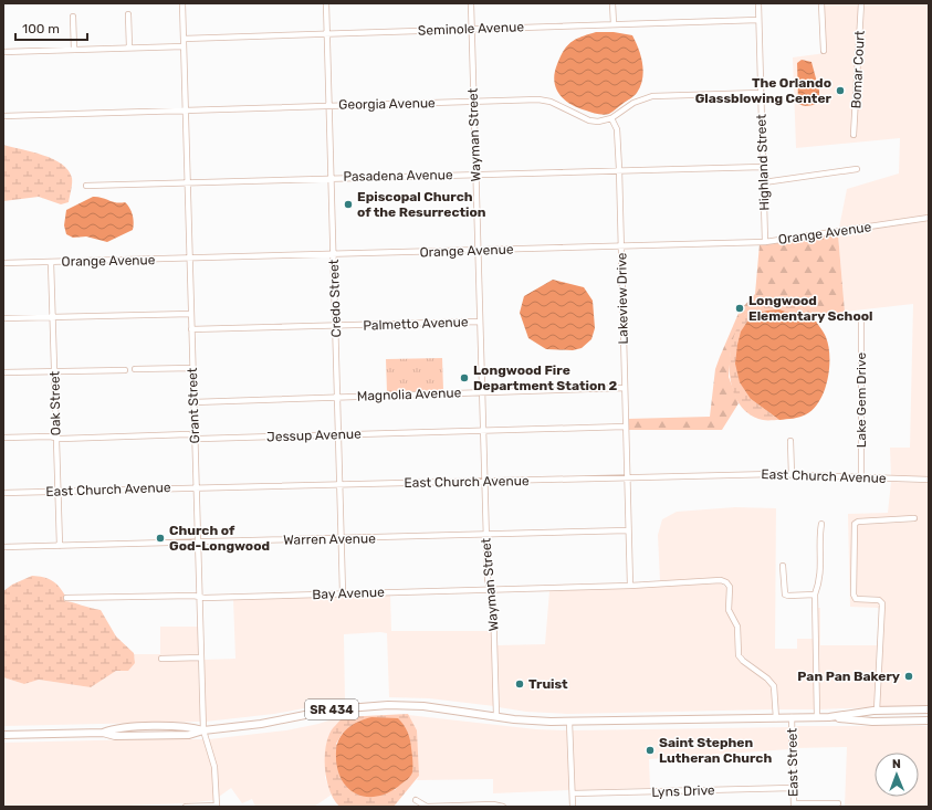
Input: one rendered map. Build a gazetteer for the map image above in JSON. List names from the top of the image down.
{
  "streets": {
    "main road": ["SR 434"],
    "street": [
      "Seminole Avenue",
      "Bomar Court",
      "Georgia Avenue",
      "Wayman Street",
      "Highland Street",
      "Pasadena Avenue",
      "Orange Avenue",
      "Credo Street",
      "Lakeview Drive",
      "Palmetto Avenue",
      "Magnolia Avenue",
      "Lake Gem Drive",
      "Oak Street",
      "Grant Street",
      "Jessup Avenue",
      "East Church Avenue",
      "Warren Avenue",
      "Bay Avenue",
      "East Street",
      "Lyns Drive"
    ]
  },
  "crossings": [
    ["Seminole Avenue", "Wayman Street"],
    ["Seminole Avenue", "Highland Street"],
    ["Seminole Avenue", "Credo Street"],
    ["Seminole Avenue", "Grant Street"],
    ["Georgia Avenue", "Wayman Street"],
    ["Georgia Avenue", "Highland Street"],
    ["Georgia Avenue", "Credo Street"],
    ["Georgia Avenue", "Lakeview Drive"],
    ["Georgia Avenue", "Grant Street"],
    ["Wayman Street", "Pasadena Avenue"],
    ["Wayman Street", "Orange Avenue"],
    ["Wayman Street", "Palmetto Avenue"],
    ["Wayman Street", "Magnolia Avenue"],
    ["Wayman Street", "Jessup Avenue"],
    ["Wayman Street", "East Church Avenue"],
    ["Wayman Street", "Warren Avenue"],
    ["Wayman Street", "Bay Avenue"],
    ["Wayman Street", "SR 434"],
    ["Highland Street", "Pasadena Avenue"],
    ["Highland Street", "Orange Avenue"],
    ["Pasadena Avenue", "Credo Street"],
    ["Pasadena Avenue", "Lakeview Drive"],
    ["Pasadena Avenue", "Grant Street"],
    ["Orange Avenue", "Credo Street"],
    ["Orange Avenue", "Lakeview Drive"],
    ["Orange Avenue", "Oak Street"],
    ["Orange Avenue", "Grant Street"],
    ["Credo Street", "Palmetto Avenue"],
    ["Credo Street", "Magnolia Avenue"],
    ["Credo Street", "Jessup Avenue"],
    ["Credo Street", "East Church Avenue"],
    ["Credo Street", "Warren Avenue"],
    ["Credo Street", "Bay Avenue"],
    ["Lakeview Drive", "Magnolia Avenue"],
    ["Lakeview Drive", "Jessup Avenue"],
    ["Lakeview Drive", "East Church Avenue"],
    ["Lakeview Drive", "Warren Avenue"],
    ["Lakeview Drive", "Bay Avenue"],
    ["Palmetto Avenue", "Grant Street"],
    ["Magnolia Avenue", "Grant Street"],
    ["Lake Gem Drive", "East Church Avenue"],
    ["Oak Street", "Jessup Avenue"],
    ["Oak Street", "East Church Avenue"],
    ["Oak Street", "Warren Avenue"],
    ["Grant Street", "Jessup Avenue"],
    ["Grant Street", "East Church Avenue"],
    ["Grant Street", "Warren Avenue"],
    ["Grant Street", "Bay Avenue"],
    ["Grant Street", "SR 434"],
    ["Bay Avenue", "SR 434"],
    ["SR 434", "East Street"],
    ["East Street", "Lyns Drive"]
  ],
  "places": [
    "The Orlando Glassblowing Center",
    "Episcopal Church of the Resurrection",
    "Longwood Elementary School",
    "Longwood Fire Department Station 2",
    "Church of God-Longwood",
    "Pan Pan Bakery",
    "Truist",
    "Saint Stephen Lutheran Church"
  ],
  "scale_bar": "100 m",
  "north": "top"
}
